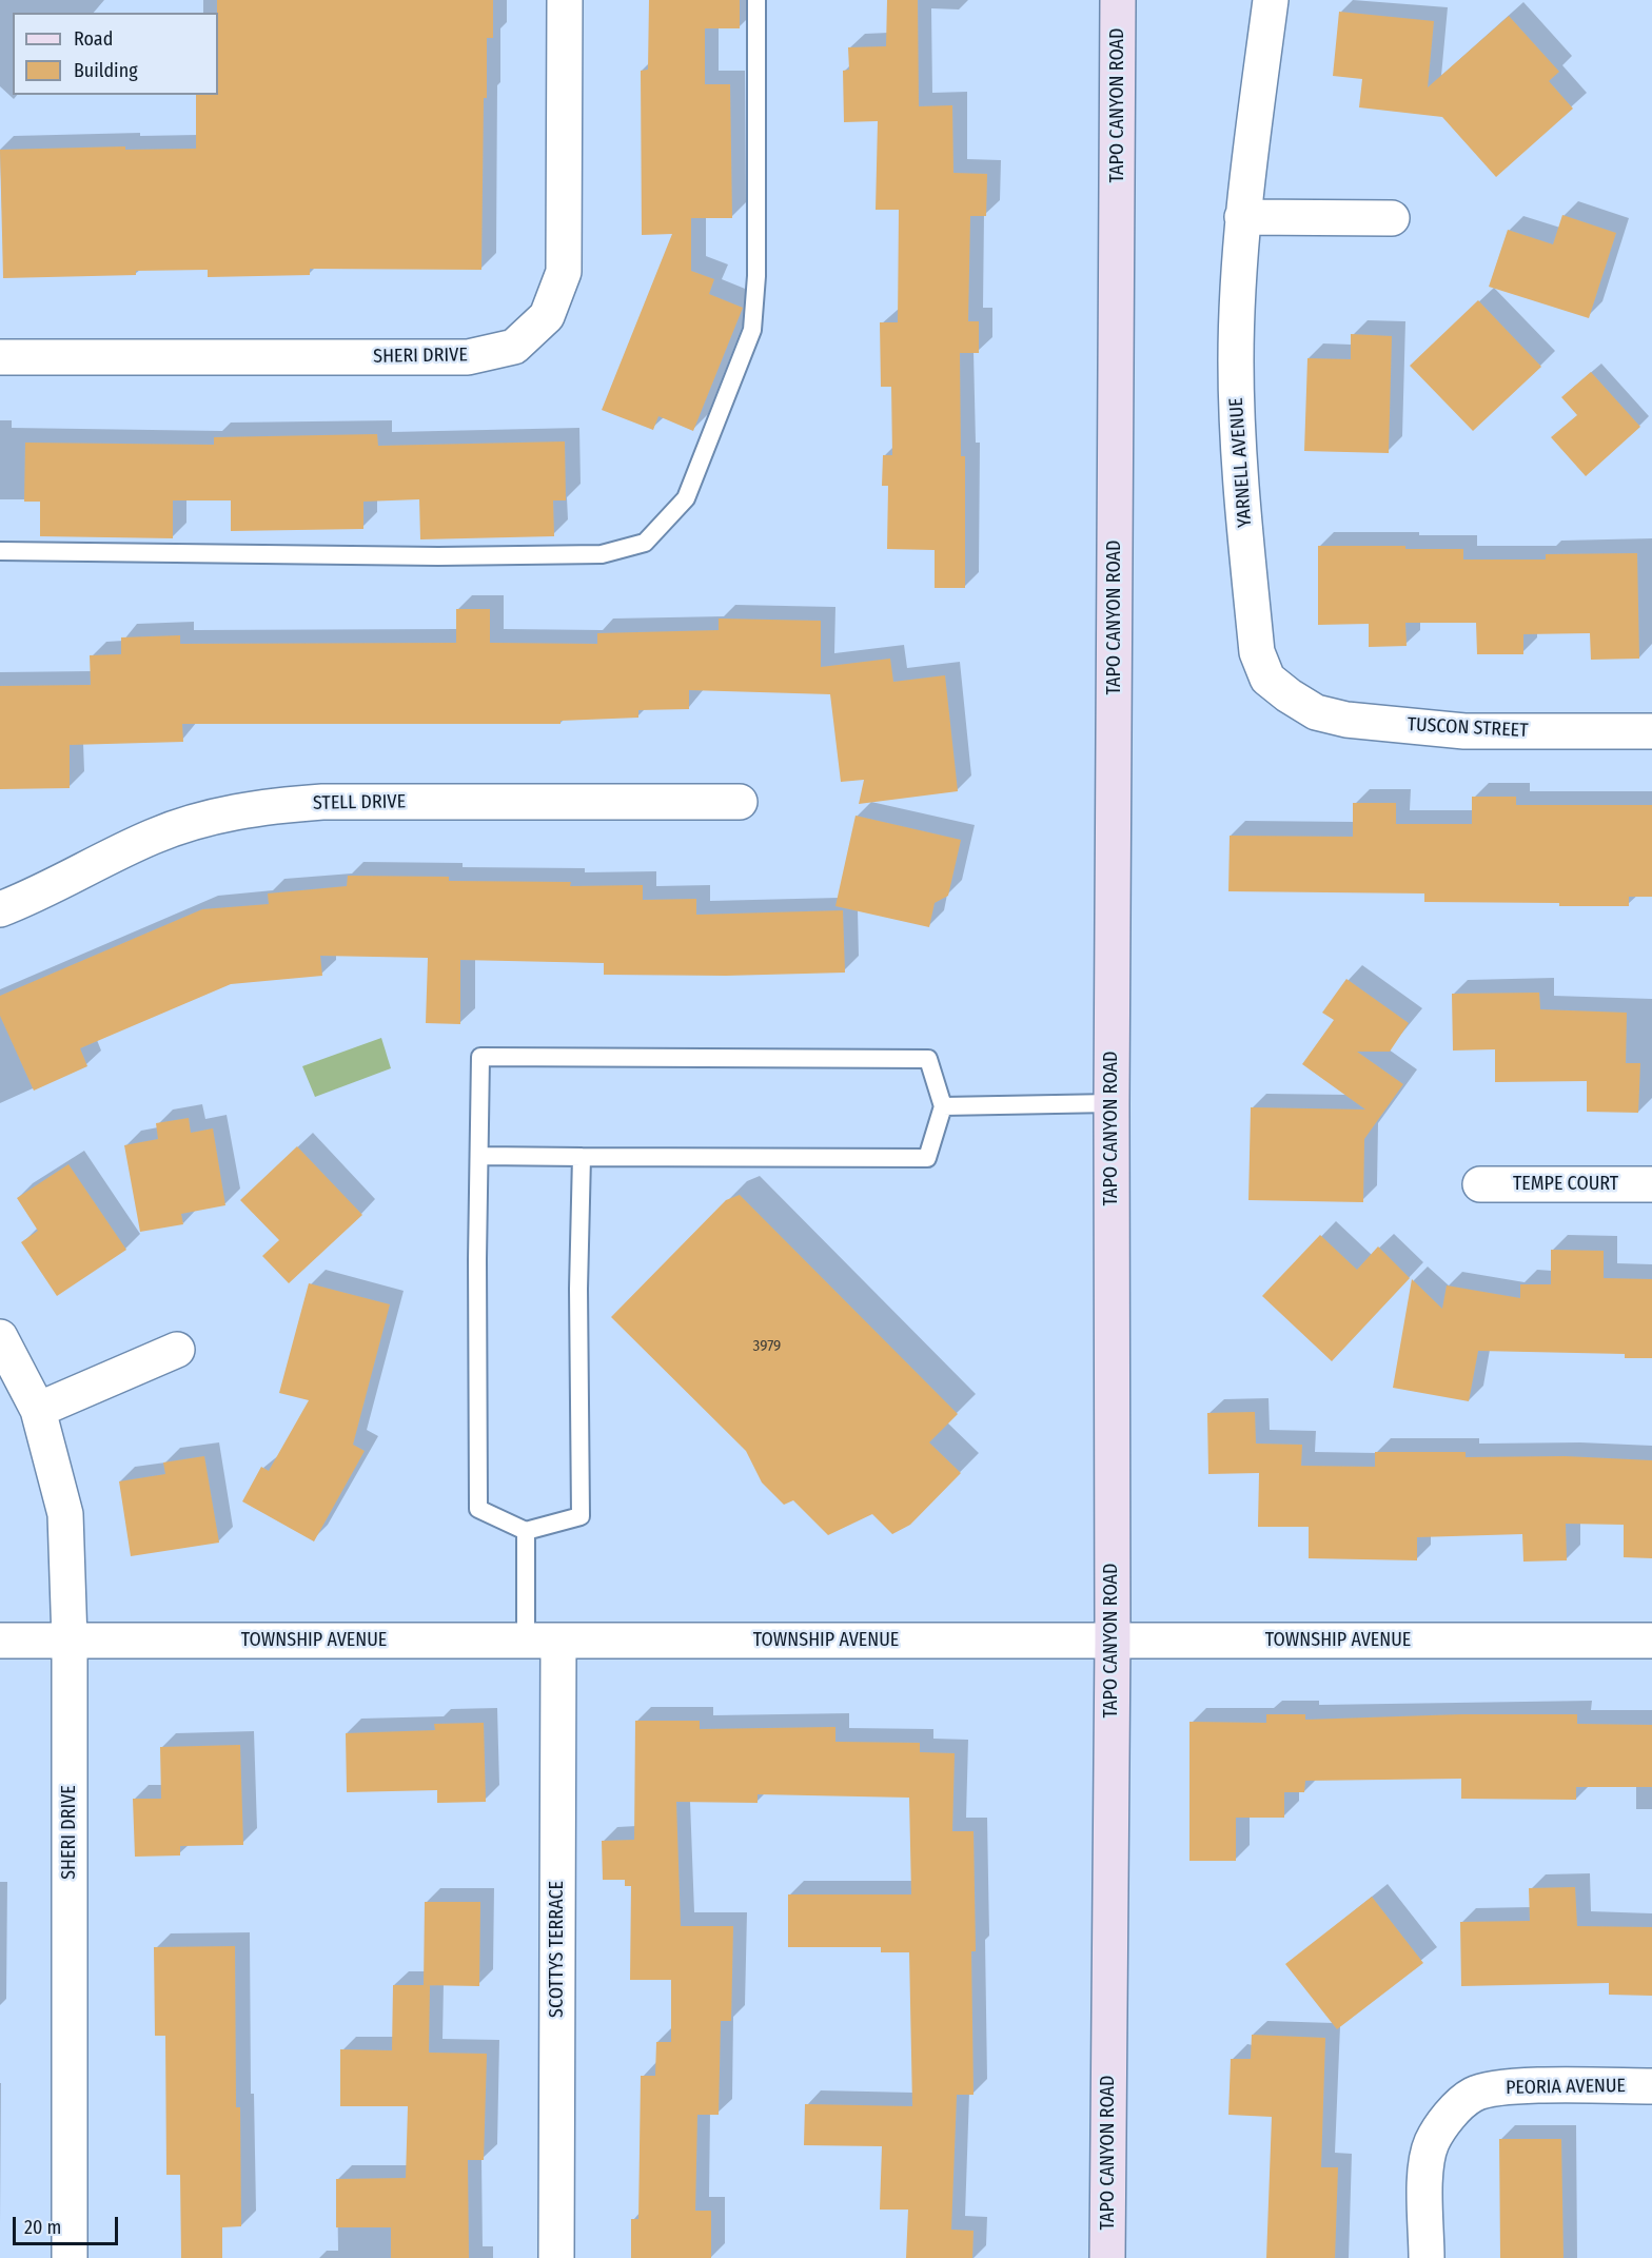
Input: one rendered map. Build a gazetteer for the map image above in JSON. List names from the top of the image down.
{
  "streets": {
    "main road": ["TAPO CANYON ROAD"],
    "street": [
      "SHERI DRIVE",
      "YARNELL AVENUE",
      "TUSCON STREET",
      "STELL DRIVE",
      "TEMPE COURT",
      "TOWNSHIP AVENUE",
      "SCOTTYS TERRACE",
      "PEORIA AVENUE"
    ]
  },
  "crossings": [
    ["TAPO CANYON ROAD", "TOWNSHIP AVENUE"],
    ["SHERI DRIVE", "TOWNSHIP AVENUE"],
    ["YARNELL AVENUE", "TUSCON STREET"],
    ["TOWNSHIP AVENUE", "SCOTTYS TERRACE"]
  ],
  "house_numbers": ["3979"],
  "legend": ["Road", "Building"],
  "scale_bar": "20 m"
}
